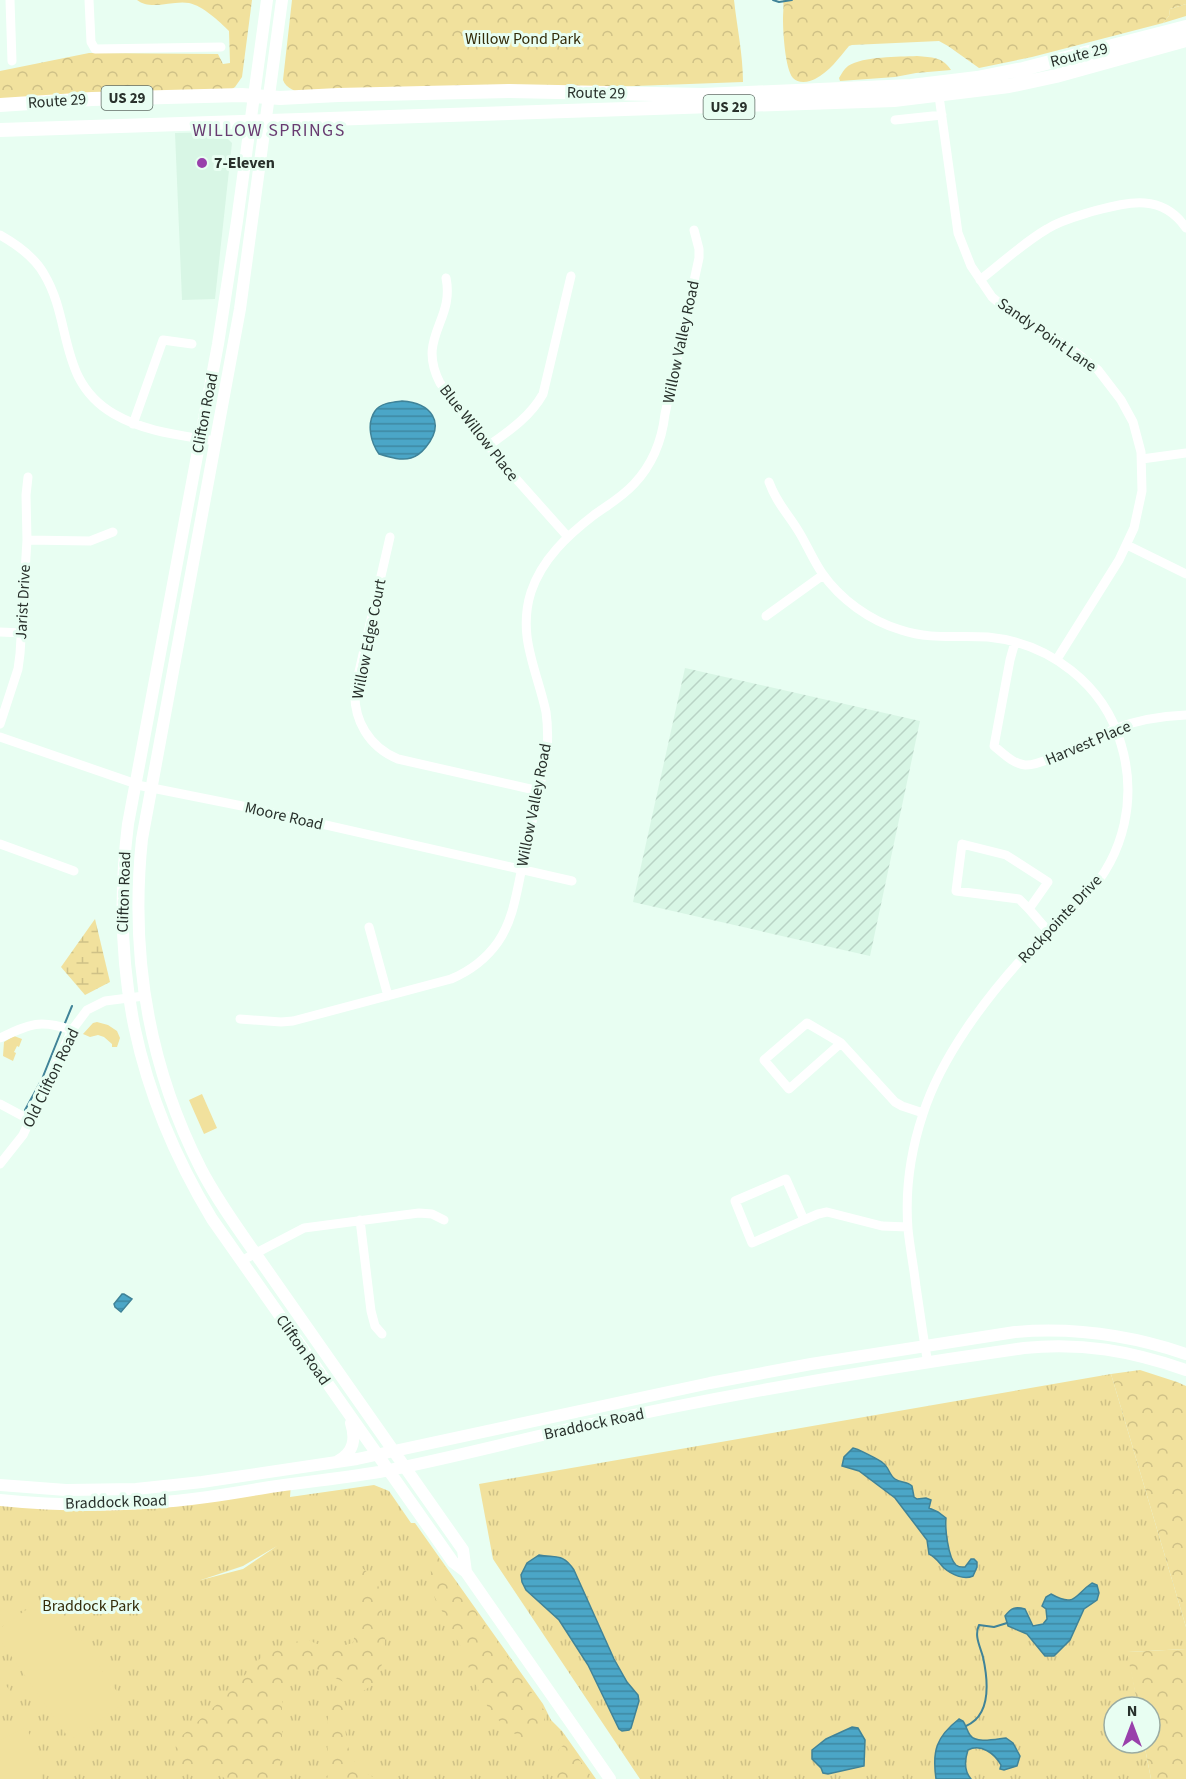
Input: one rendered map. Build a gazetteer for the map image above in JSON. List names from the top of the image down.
{
  "streets": {
    "main road": [
      "Route 29",
      "US 29",
      "Clifton Road",
      "Braddock Road"
    ],
    "street": [
      "Sandy Point Lane",
      "Willow Valley Road",
      "Blue Willow Place",
      "Jarist Drive",
      "Willow Edge Court",
      "Harvest Place",
      "Moore Road",
      "Rockpointe Drive",
      "Old Clifton Road"
    ]
  },
  "crossings": [
    ["Route 29", "Sandy Point Lane"],
    ["Route 29", "Clifton Road"],
    ["Sandy Point Lane", "Rockpointe Drive"],
    ["Willow Valley Road", "Blue Willow Place"],
    ["Willow Valley Road", "Willow Edge Court"],
    ["Willow Valley Road", "Moore Road"],
    ["Clifton Road", "Moore Road"],
    ["Clifton Road", "Old Clifton Road"],
    ["Clifton Road", "Braddock Road"],
    ["Harvest Place", "Rockpointe Drive"],
    ["Rockpointe Drive", "Braddock Road"]
  ],
  "districts": ["WILLOW SPRINGS"],
  "parks": ["Willow Pond Park", "Braddock Park"],
  "places": ["7-Eleven"],
  "north": "top"
}
